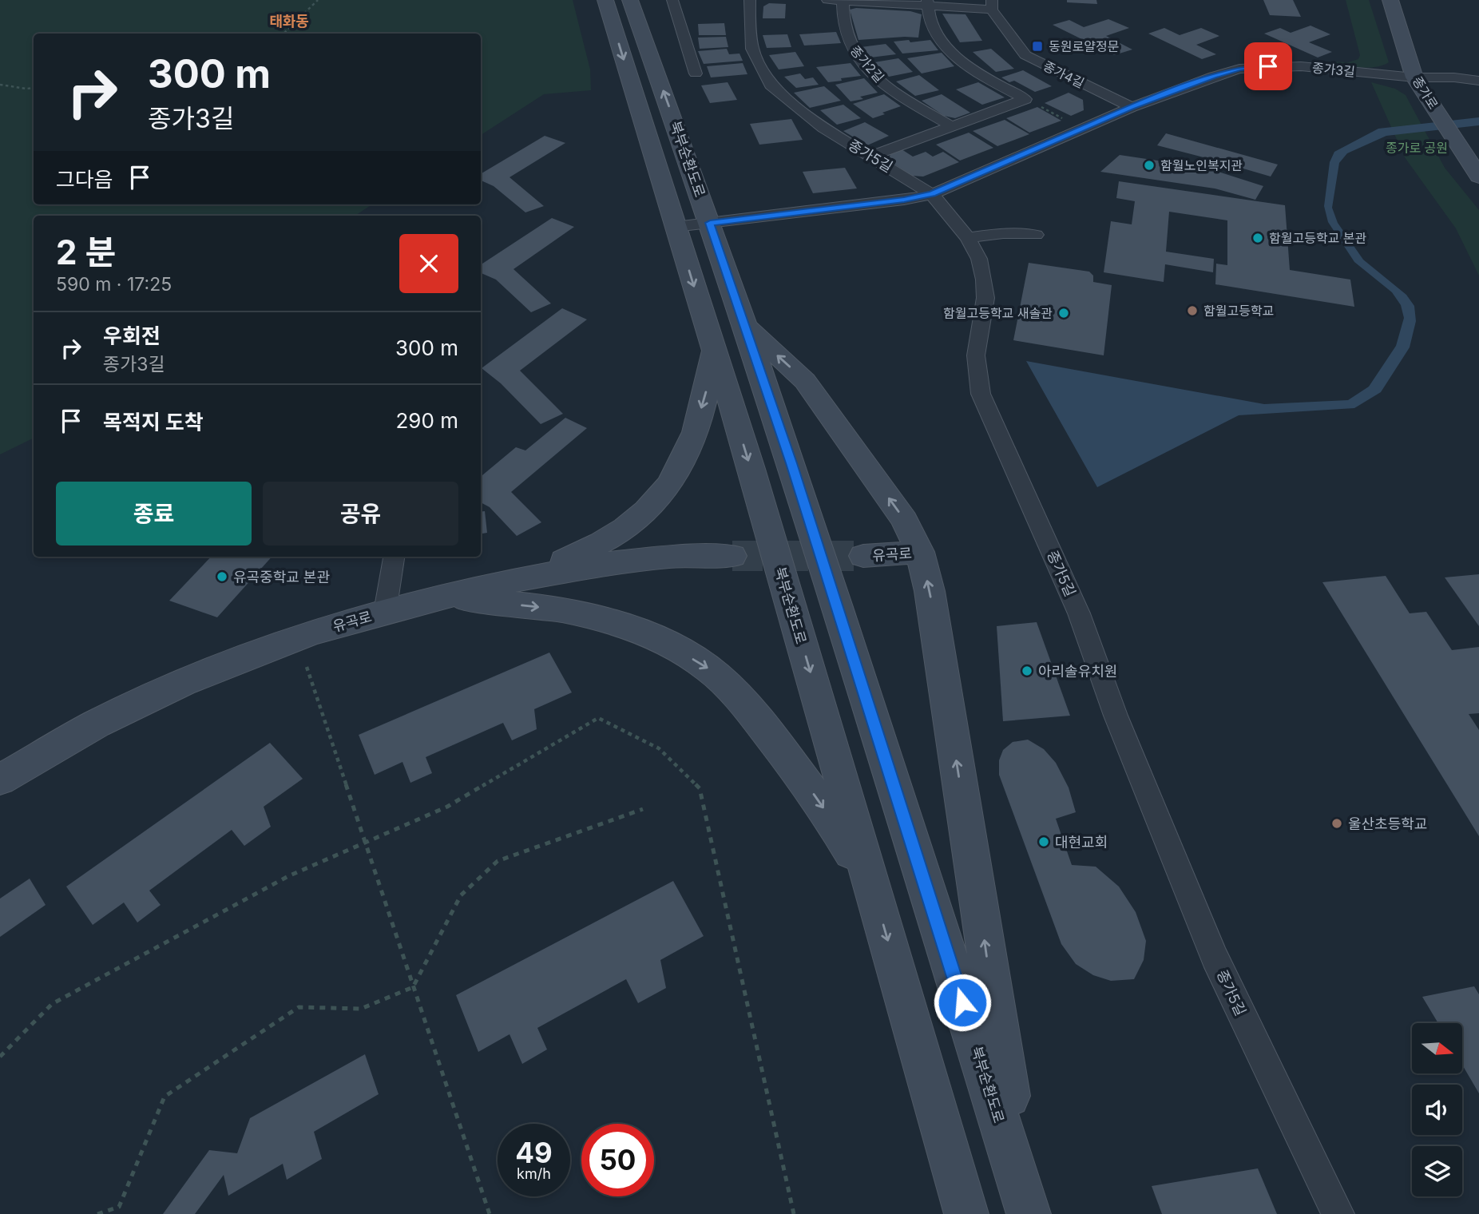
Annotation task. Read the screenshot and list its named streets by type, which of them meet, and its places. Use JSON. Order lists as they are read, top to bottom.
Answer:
{
  "streets": {
    "main road": ["종가로", "북부순환도로", "유곡로"],
    "street": [
      "종가2길",
      "종가3길",
      "종가4길",
      "종가5길"
    ]
  },
  "crossings": [
    ["종가3길", "종가4길"],
    ["종가3길", "종가로"],
    ["종가3길", "종가5길"],
    ["종가3길", "북부순환도로"]
  ],
  "districts": ["태화동"],
  "parks": ["종가로 공원"],
  "places": {
    "transit": ["동원로얄정문"],
    "other": [
      "함월노인복지관",
      "함월고등학교 본관",
      "함월고등학교",
      "함월고등학교 새솔관",
      "유곡중학교 본관",
      "아리솔유치원",
      "울산초등학교",
      "대현교회"
    ]
  },
  "north": "right",
  "page": {
    "turn": ["300 m", "종가3길"],
    "then": "그다음",
    "heading": ["2 분", "590 m · 17:25"],
    "list": [
      {
        "name": "우회전",
        "note": "종가3길",
        "value": "300 m"
      },
      {
        "name": "목적지 도착",
        "value": "290 m"
      }
    ],
    "buttons": ["종료", "공유"],
    "speed": "49 km/h",
    "limit": "50"
  }
}
